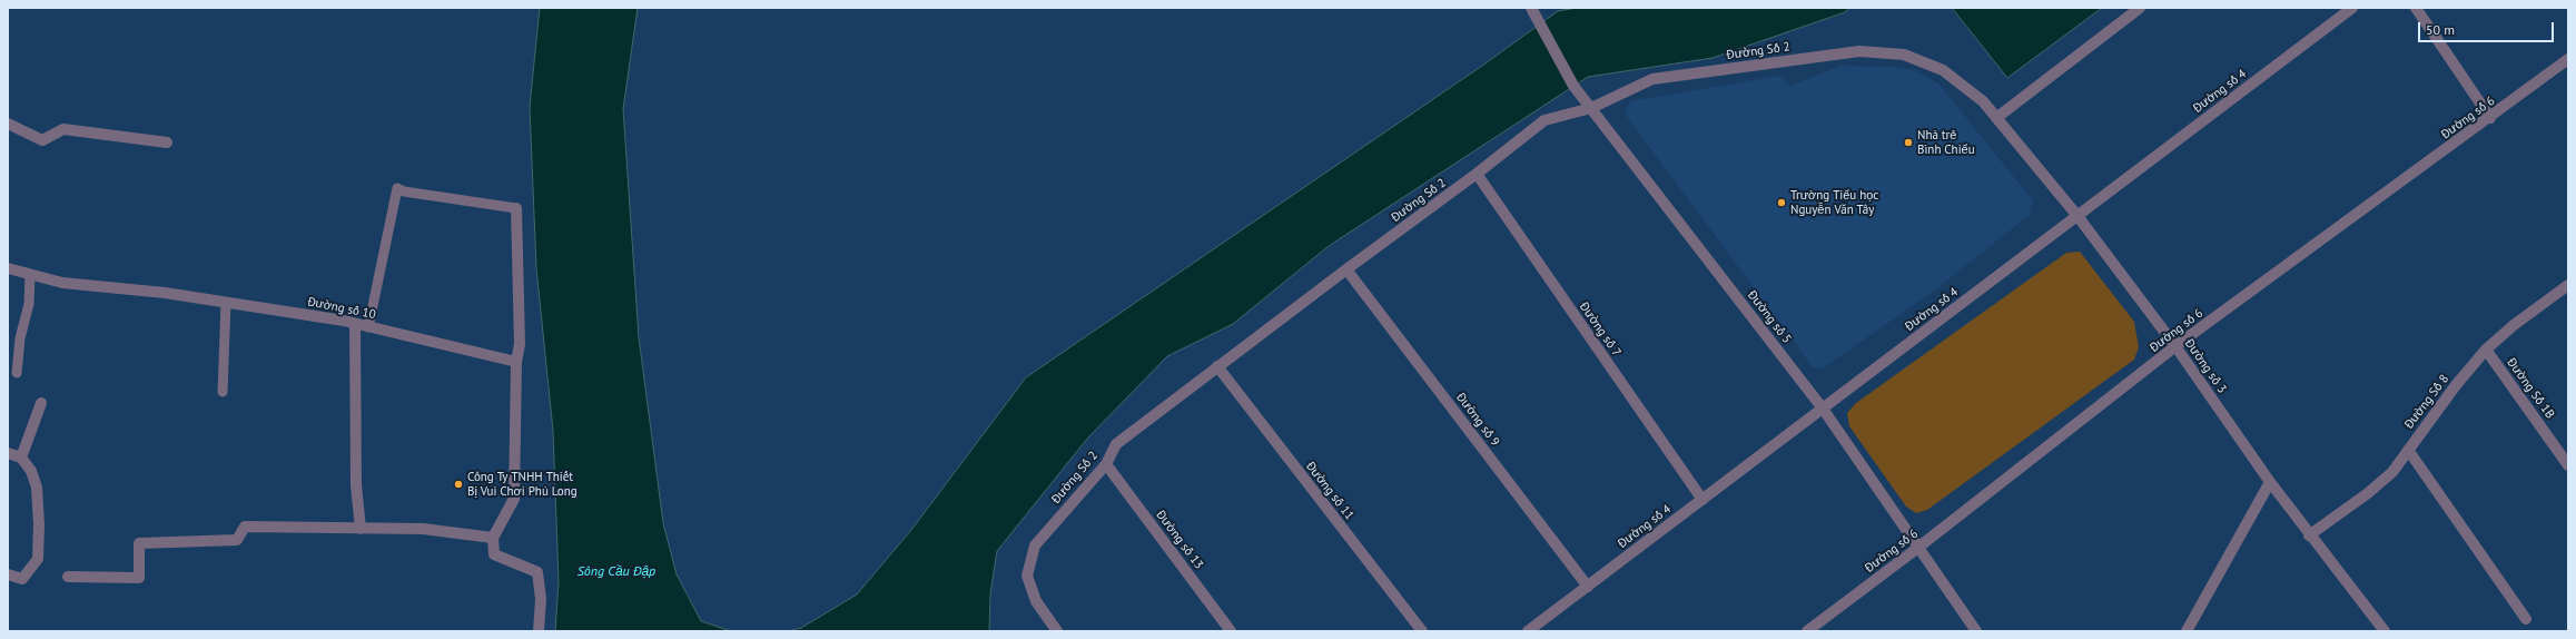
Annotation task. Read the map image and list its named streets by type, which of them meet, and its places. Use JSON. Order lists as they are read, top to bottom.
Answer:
{
  "streets": {
    "street": [
      "Đường Số 2",
      "Đường số 4",
      "Đường số 6",
      "Đường số 10",
      "Đường số 5",
      "Đường số 7",
      "Đường số 3",
      "Đường Số 1B",
      "Đường Số 8",
      "Đường số 9",
      "Đường số 11",
      "Đường số 13"
    ]
  },
  "crossings": [
    ["Đường Số 2", "Đường số 5"],
    ["Đường Số 2", "Đường số 7"],
    ["Đường Số 2", "Đường số 3"],
    ["Đường Số 2", "Đường số 9"],
    ["Đường Số 2", "Đường số 11"],
    ["Đường Số 2", "Đường số 13"],
    ["Đường số 4", "Đường số 5"],
    ["Đường số 4", "Đường số 7"],
    ["Đường số 4", "Đường số 3"],
    ["Đường số 4", "Đường số 9"],
    ["Đường số 6", "Đường số 5"],
    ["Đường số 6", "Đường số 3"],
    ["Đường số 3", "Đường Số 8"],
    ["Đường Số 1B", "Đường Số 8"]
  ],
  "water": ["Sông Cầu Đập"],
  "places": ["Nhà trẻ Bình Chiểu", "Trường Tiểu học Nguyễn Văn Tây", "Công Ty TNHH Thiết Bị Vui Chơi Phú Long"],
  "scale_bar": "50 m"
}
